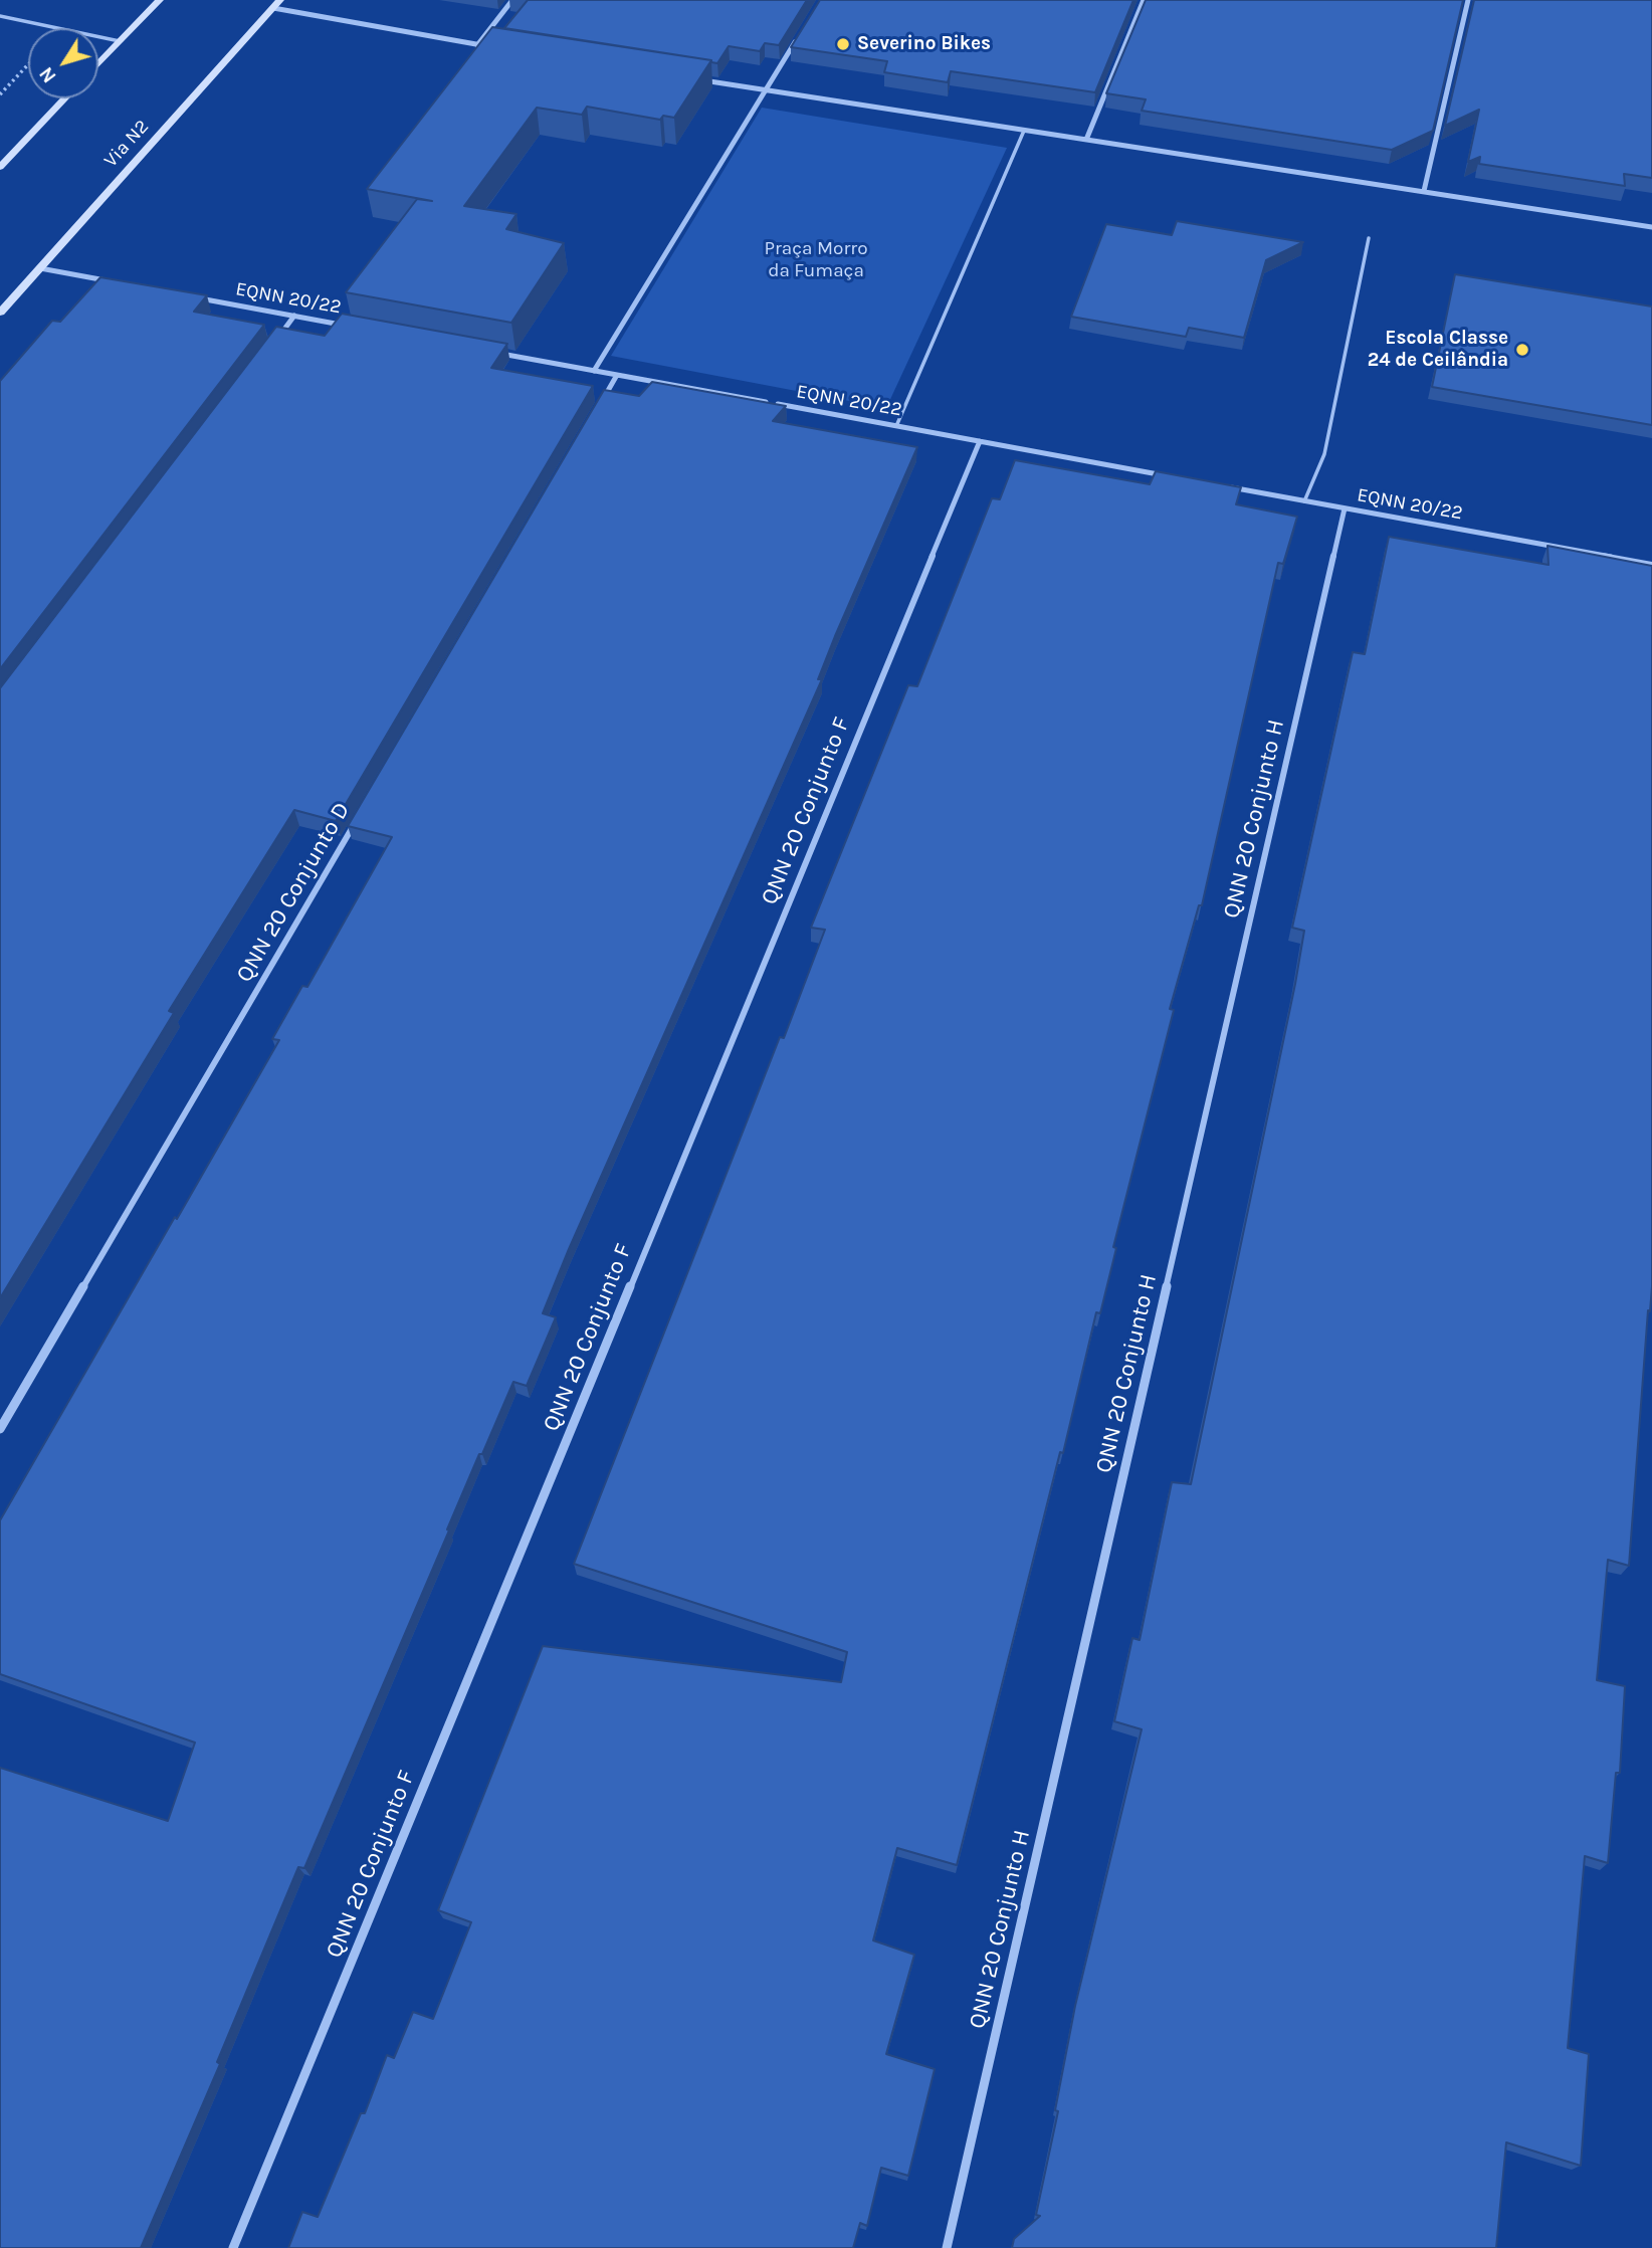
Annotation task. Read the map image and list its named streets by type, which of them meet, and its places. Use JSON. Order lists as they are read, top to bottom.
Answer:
{
  "streets": {
    "main road": ["Via N2"],
    "street": [
      "EQNN 20/22",
      "QNN 20 Conjunto F",
      "QNN 20 Conjunto H",
      "QNN 20 Conjunto D"
    ]
  },
  "crossings": [
    ["EQNN 20/22", "QNN 20 Conjunto F"],
    ["EQNN 20/22", "QNN 20 Conjunto H"]
  ],
  "parks": ["Praça Morro da Fumaça"],
  "places": ["Severino Bikes", "Escola Classe 24 de Ceilândia"],
  "north": "bottom left"
}
